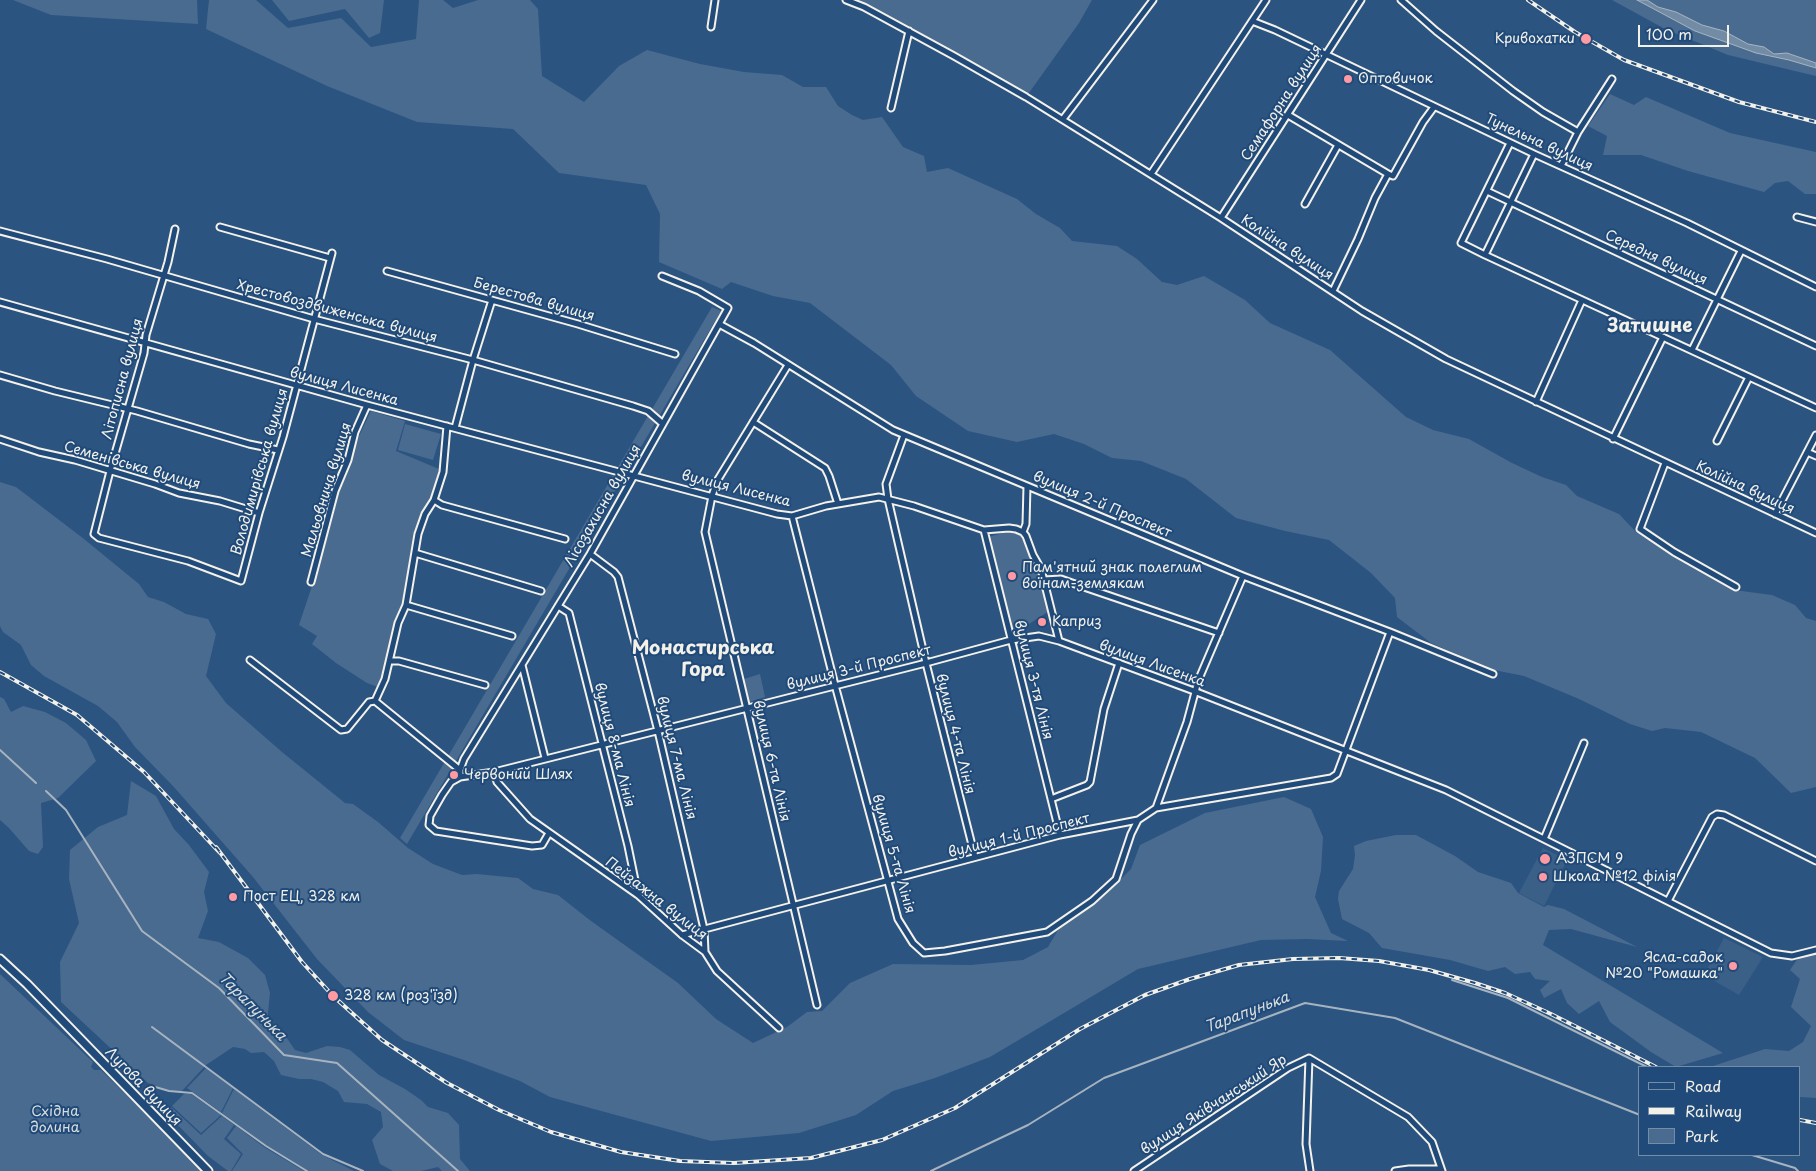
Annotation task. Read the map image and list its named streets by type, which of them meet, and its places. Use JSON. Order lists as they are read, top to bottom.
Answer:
{
  "streets": {
    "street": [
      "Семафорна вулиця",
      "Тунельна вулиця",
      "Колійна вулиця",
      "Середня вулиця",
      "Берестова вулиця",
      "Хрестовоздвиженська вулиця",
      "Літописна вулиця",
      "вулиця Лисенка",
      "Семенівська вулиця",
      "Володимирівська вулиця",
      "Мальовнича вулиця",
      "вулиця 2-й Проспект",
      "Лісозахисна вулиця",
      "вулиця 3-й Проспект",
      "вулиця 3-тя Лінія",
      "вулиця 4-та Лінія",
      "вулиця 8-ма Лінія",
      "вулиця 7-ма Лінія",
      "вулиця 6-та Лінія",
      "вулиця 1-й Проспект",
      "вулиця 5-та Лінія",
      "Пейзажна вулиця",
      "Лугова вулиця",
      "вулиця Яківчанський Яр"
    ]
  },
  "crossings": [
    ["Семафорна вулиця", "Тунельна вулиця"],
    ["Семафорна вулиця", "Колійна вулиця"],
    ["Хрестовоздвиженська вулиця", "Літописна вулиця"],
    ["Хрестовоздвиженська вулиця", "Володимирівська вулиця"],
    ["Хрестовоздвиженська вулиця", "Лісозахисна вулиця"],
    ["Літописна вулиця", "вулиця Лисенка"],
    ["Літописна вулиця", "Семенівська вулиця"],
    ["Літописна вулиця", "Володимирівська вулиця"],
    ["вулиця Лисенка", "Володимирівська вулиця"],
    ["вулиця Лисенка", "Мальовнича вулиця"],
    ["вулиця Лисенка", "Лісозахисна вулиця"],
    ["вулиця Лисенка", "вулиця 3-й Проспект"],
    ["вулиця Лисенка", "вулиця 3-тя Лінія"],
    ["вулиця Лисенка", "вулиця 4-та Лінія"],
    ["вулиця Лисенка", "вулиця 6-та Лінія"],
    ["вулиця Лисенка", "вулиця 1-й Проспект"],
    ["вулиця Лисенка", "вулиця 5-та Лінія"],
    ["Семенівська вулиця", "Володимирівська вулиця"],
    ["вулиця 2-й Проспект", "Лісозахисна вулиця"],
    ["вулиця 2-й Проспект", "вулиця 4-та Лінія"],
    ["вулиця 2-й Проспект", "вулиця 6-та Лінія"],
    ["Лісозахисна вулиця", "вулиця 3-й Проспект"],
    ["Лісозахисна вулиця", "вулиця 8-ма Лінія"],
    ["Лісозахисна вулиця", "вулиця 7-ма Лінія"],
    ["вулиця 3-й Проспект", "вулиця 3-тя Лінія"],
    ["вулиця 3-й Проспект", "вулиця 4-та Лінія"],
    ["вулиця 3-й Проспект", "вулиця 8-ма Лінія"],
    ["вулиця 3-й Проспект", "вулиця 7-ма Лінія"],
    ["вулиця 3-й Проспект", "вулиця 6-та Лінія"],
    ["вулиця 3-й Проспект", "вулиця 5-та Лінія"],
    ["вулиця 3-й Проспект", "Пейзажна вулиця"],
    ["вулиця 3-тя Лінія", "вулиця 1-й Проспект"],
    ["вулиця 4-та Лінія", "вулиця 1-й Проспект"],
    ["вулиця 8-ма Лінія", "Пейзажна вулиця"],
    ["вулиця 7-ма Лінія", "вулиця 1-й Проспект"],
    ["вулиця 7-ма Лінія", "Пейзажна вулиця"],
    ["вулиця 6-та Лінія", "вулиця 1-й Проспект"],
    ["вулиця 1-й Проспект", "вулиця 5-та Лінія"],
    ["вулиця 1-й Проспект", "Пейзажна вулиця"]
  ],
  "districts": ["Затишне", "Монастирська Гора"],
  "water": ["Тарапунька"],
  "parks": ["Східна долина"],
  "places": [
    "Кривохатки",
    "Оптовичок",
    "Пам'ятний знак полеглим воїнам-землякам",
    "Каприз",
    "Червоний Шлях",
    "АЗПСМ 9",
    "Школа №12 філія",
    "Пост ЕЦ, 328 км",
    "Ясла-садок №20 \"Ромашка\"",
    "328 км (роз'їзд)"
  ],
  "legend": ["Road", "Railway", "Park"],
  "scale_bar": "100 m"
}
